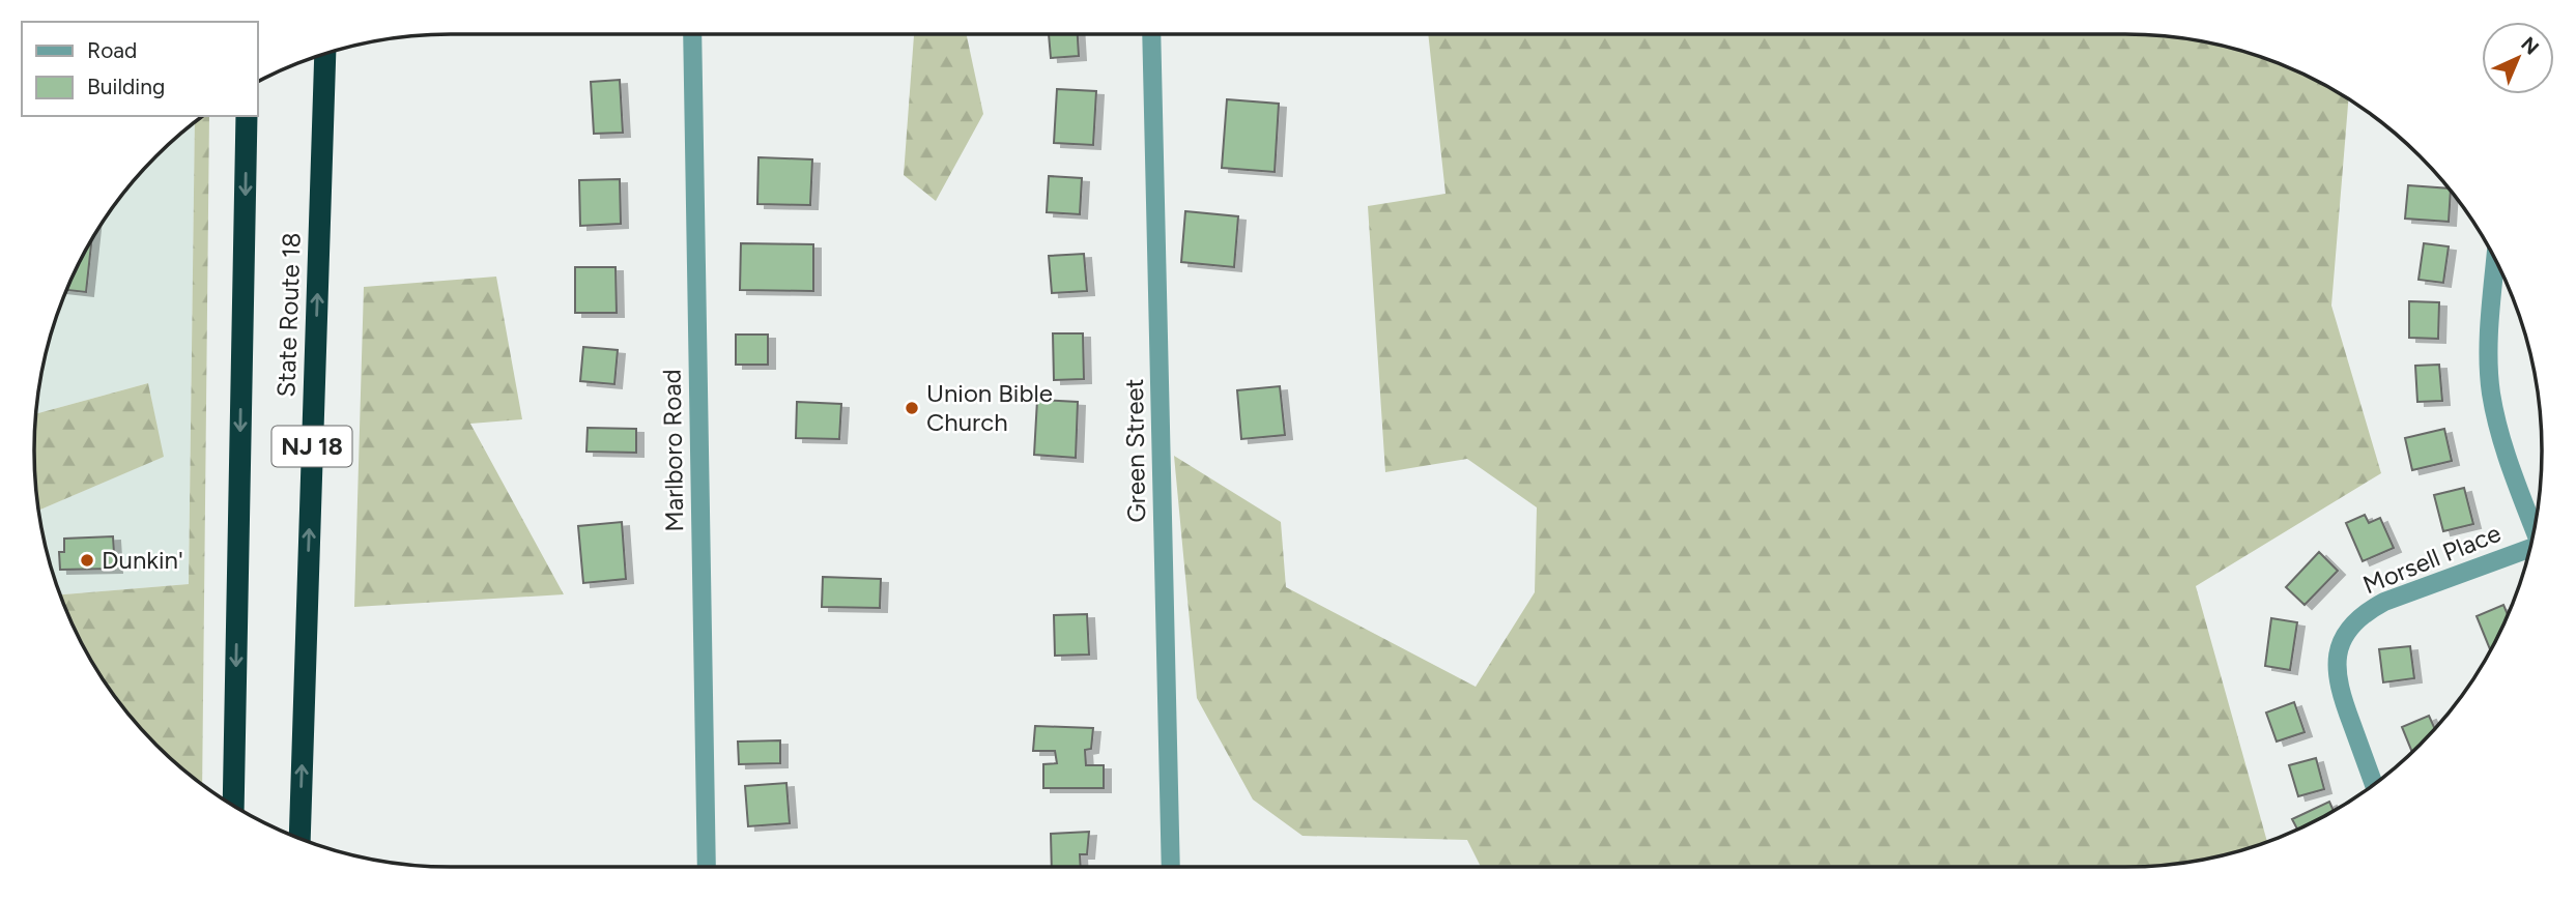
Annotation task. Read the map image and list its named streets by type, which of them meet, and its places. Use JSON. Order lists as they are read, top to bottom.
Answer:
{
  "streets": {
    "highway": ["State Route 18", "NJ 18"],
    "street": ["Marlboro Road", "Green Street", "Morsell Place"]
  },
  "places": ["Union Bible Church", "Dunkin'"],
  "legend": ["Road", "Building"],
  "north": "top right"
}
